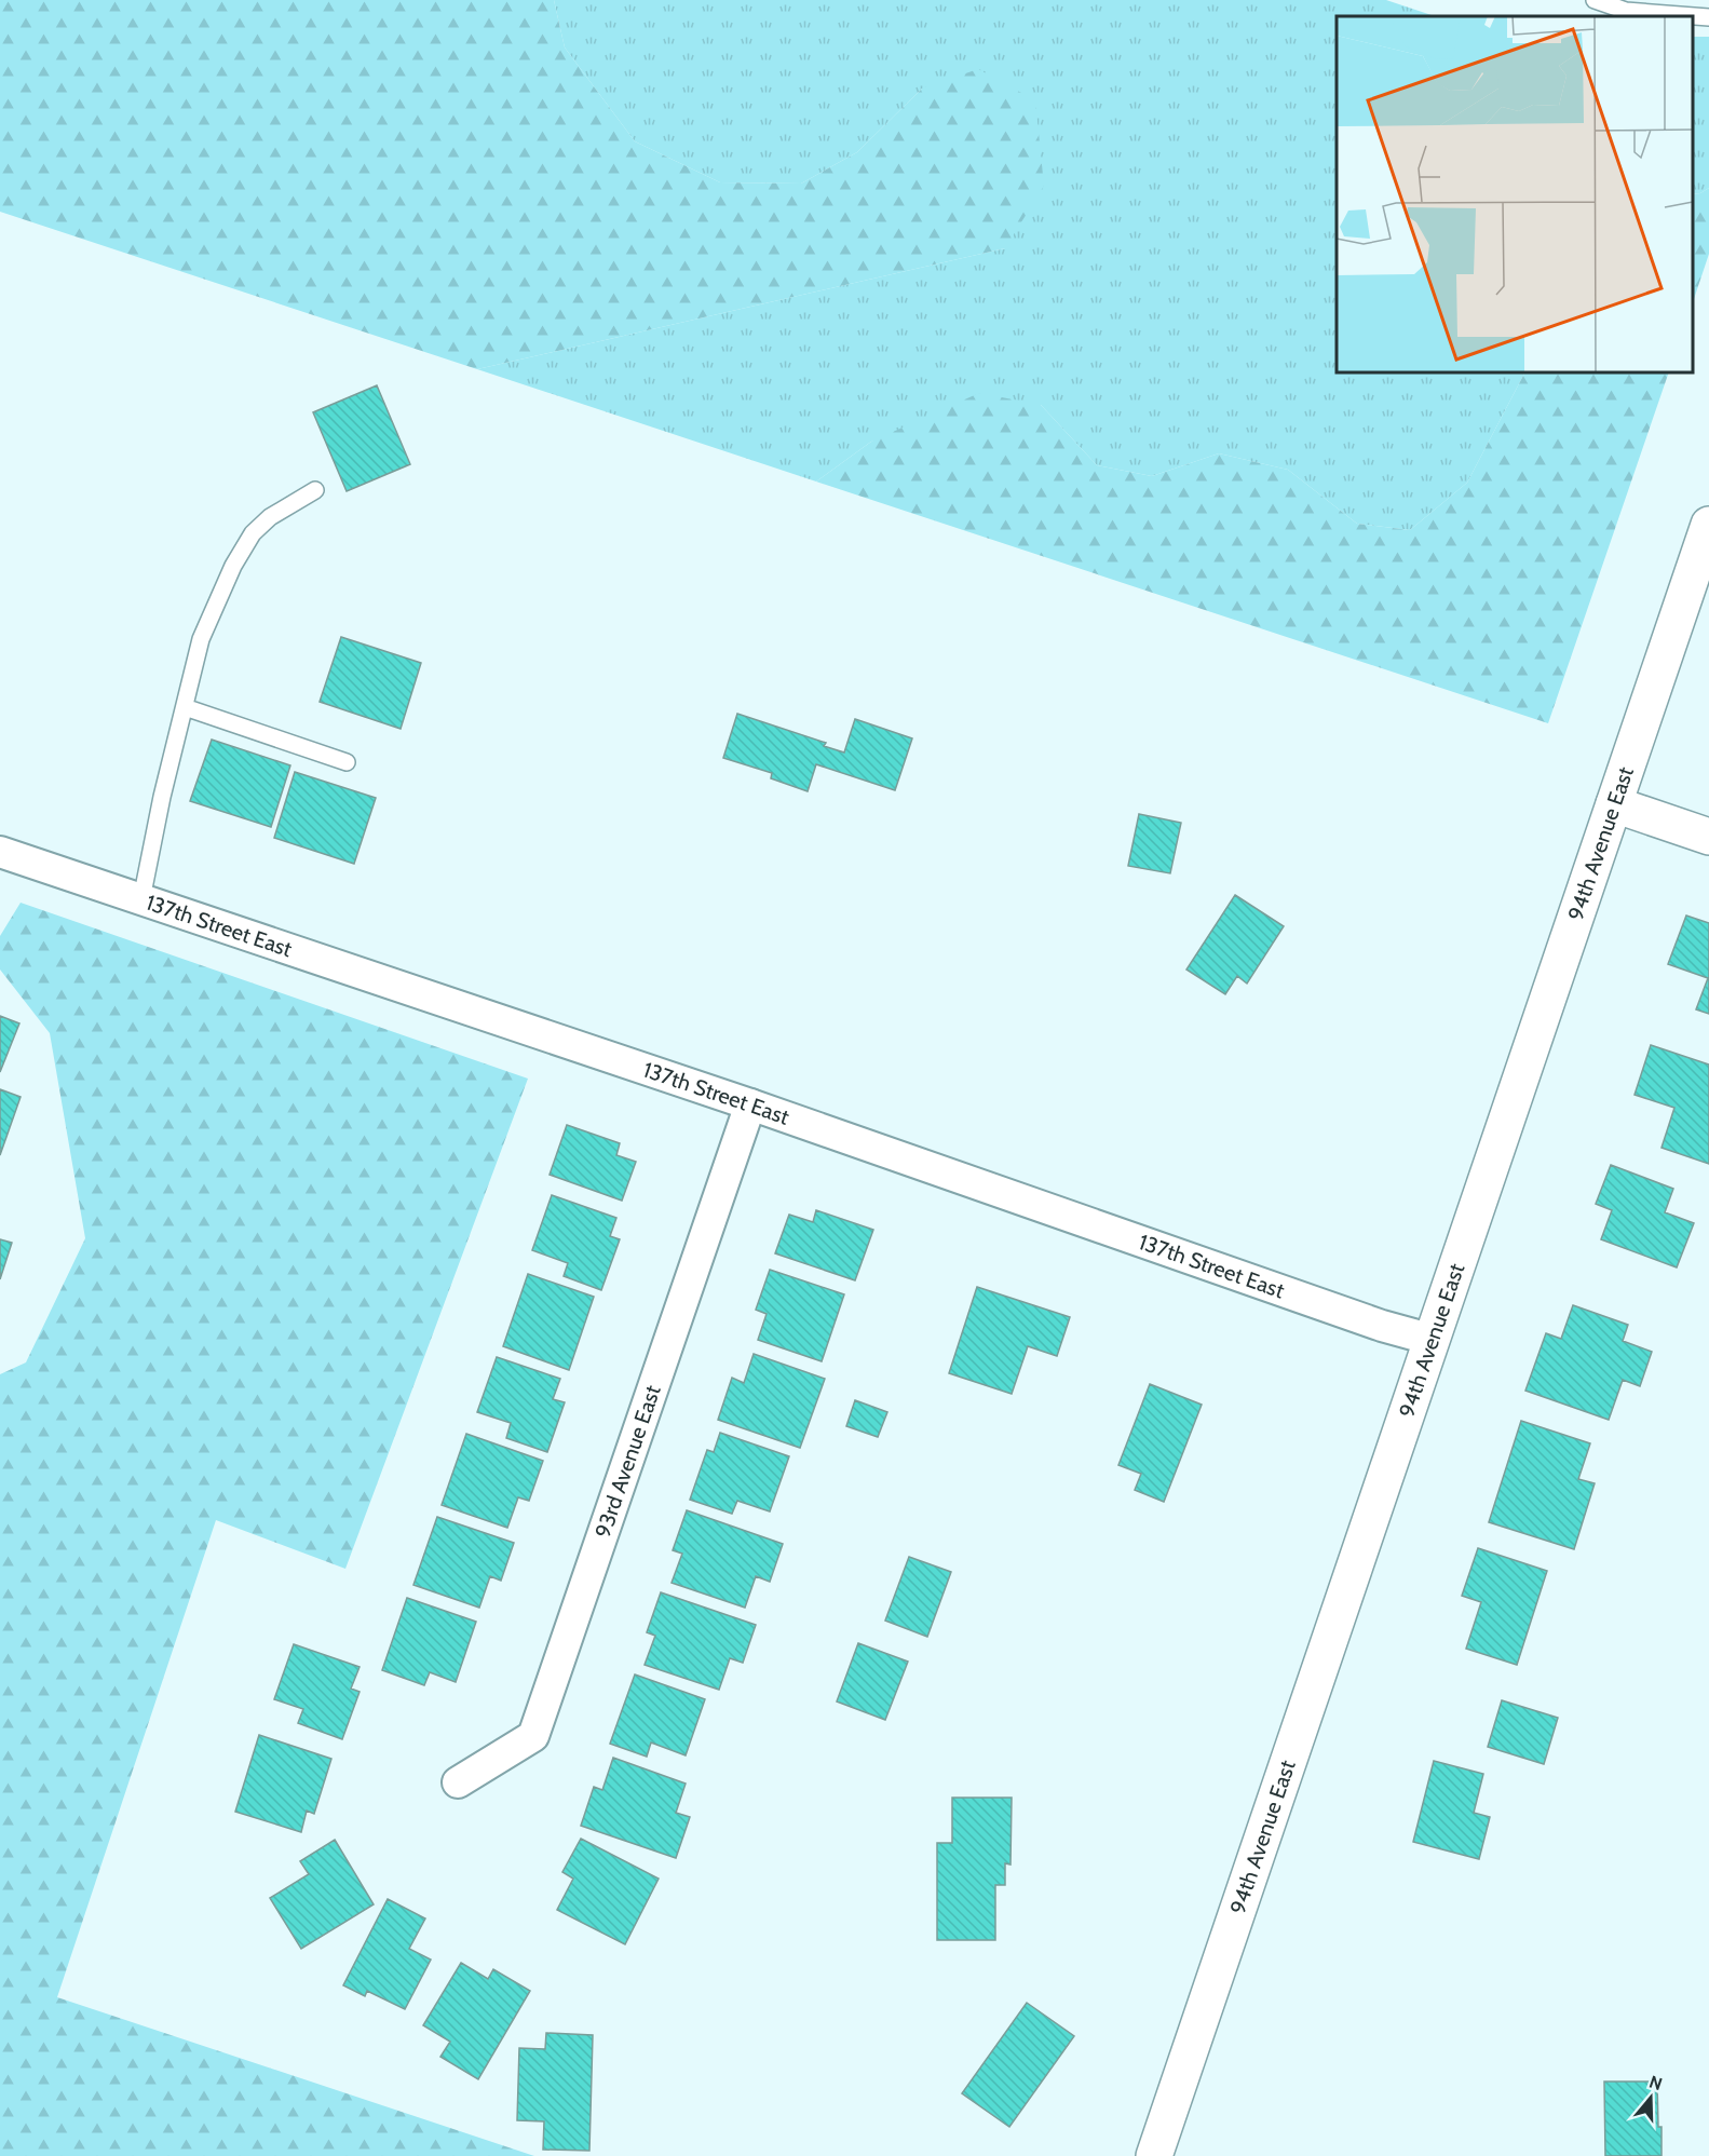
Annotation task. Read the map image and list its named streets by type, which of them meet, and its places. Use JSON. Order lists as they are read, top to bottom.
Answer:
{
  "streets": {
    "main road": ["94th Avenue East"],
    "street": ["137th Street East", "93rd Avenue East"]
  },
  "crossings": [
    ["94th Avenue East", "137th Street East"],
    ["137th Street East", "93rd Avenue East"]
  ],
  "north": "top"
}
